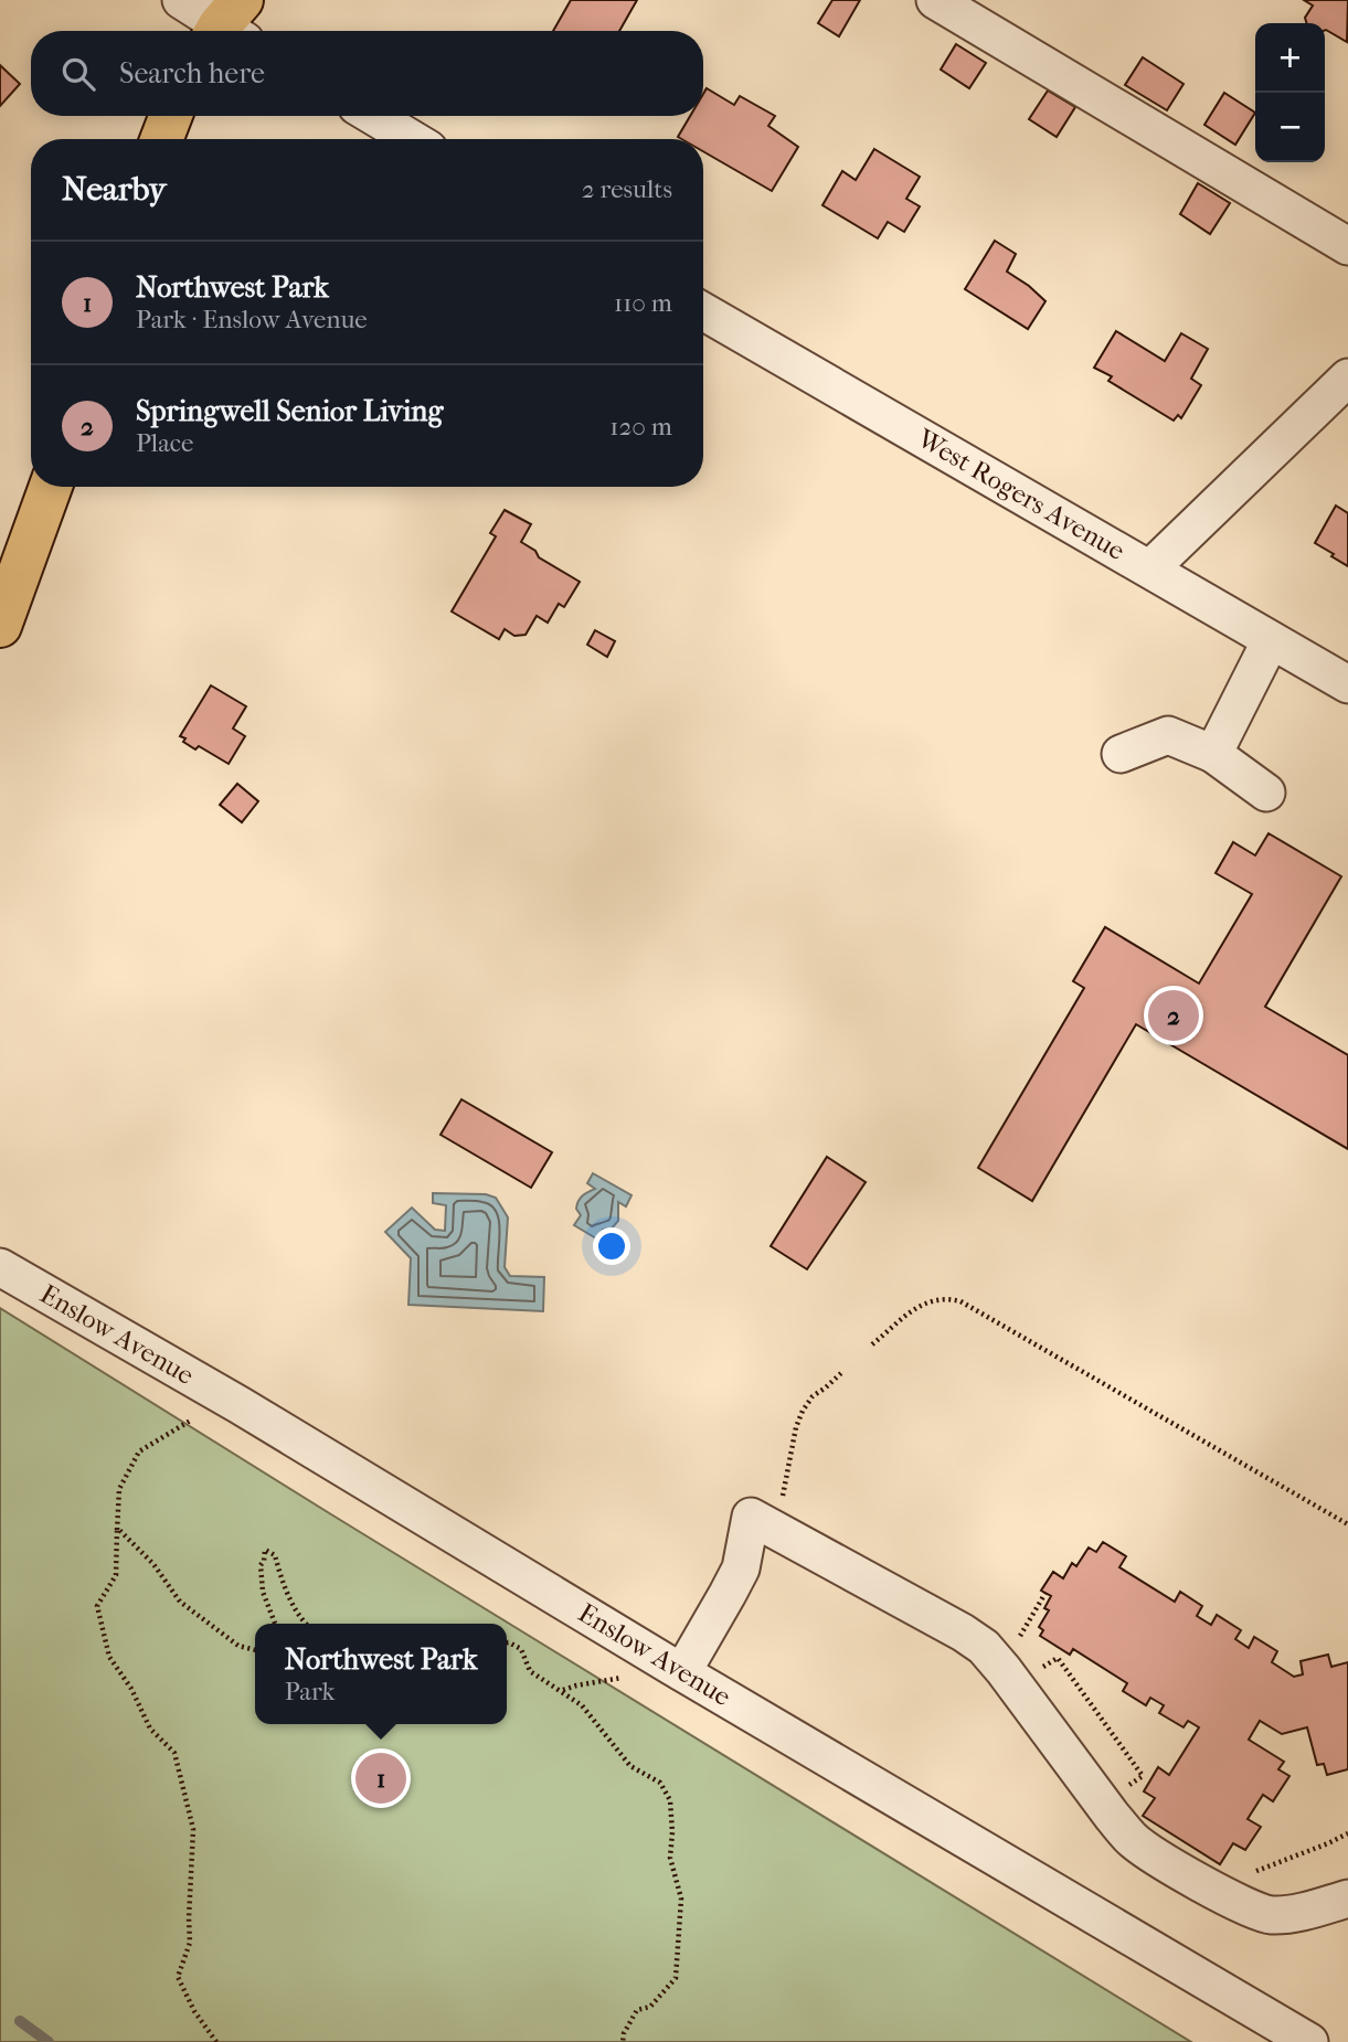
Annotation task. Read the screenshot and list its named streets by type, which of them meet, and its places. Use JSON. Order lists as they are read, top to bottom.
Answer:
{
  "streets": {
    "street": ["West Rogers Avenue", "Enslow Avenue"]
  },
  "page": {
    "map_buttons": ["+", "−"],
    "search": "Search here",
    "heading": ["Nearby", "2 results"],
    "list": [
      {
        "mark": "1",
        "name": "Northwest Park",
        "note": "Park · Enslow Avenue",
        "value": "110 m"
      },
      {
        "mark": "2",
        "name": "Springwell Senior Living",
        "note": "Place",
        "value": "120 m"
      }
    ],
    "pins": ["2", "1"],
    "popup": ["Northwest Park", "Park"]
  }
}
